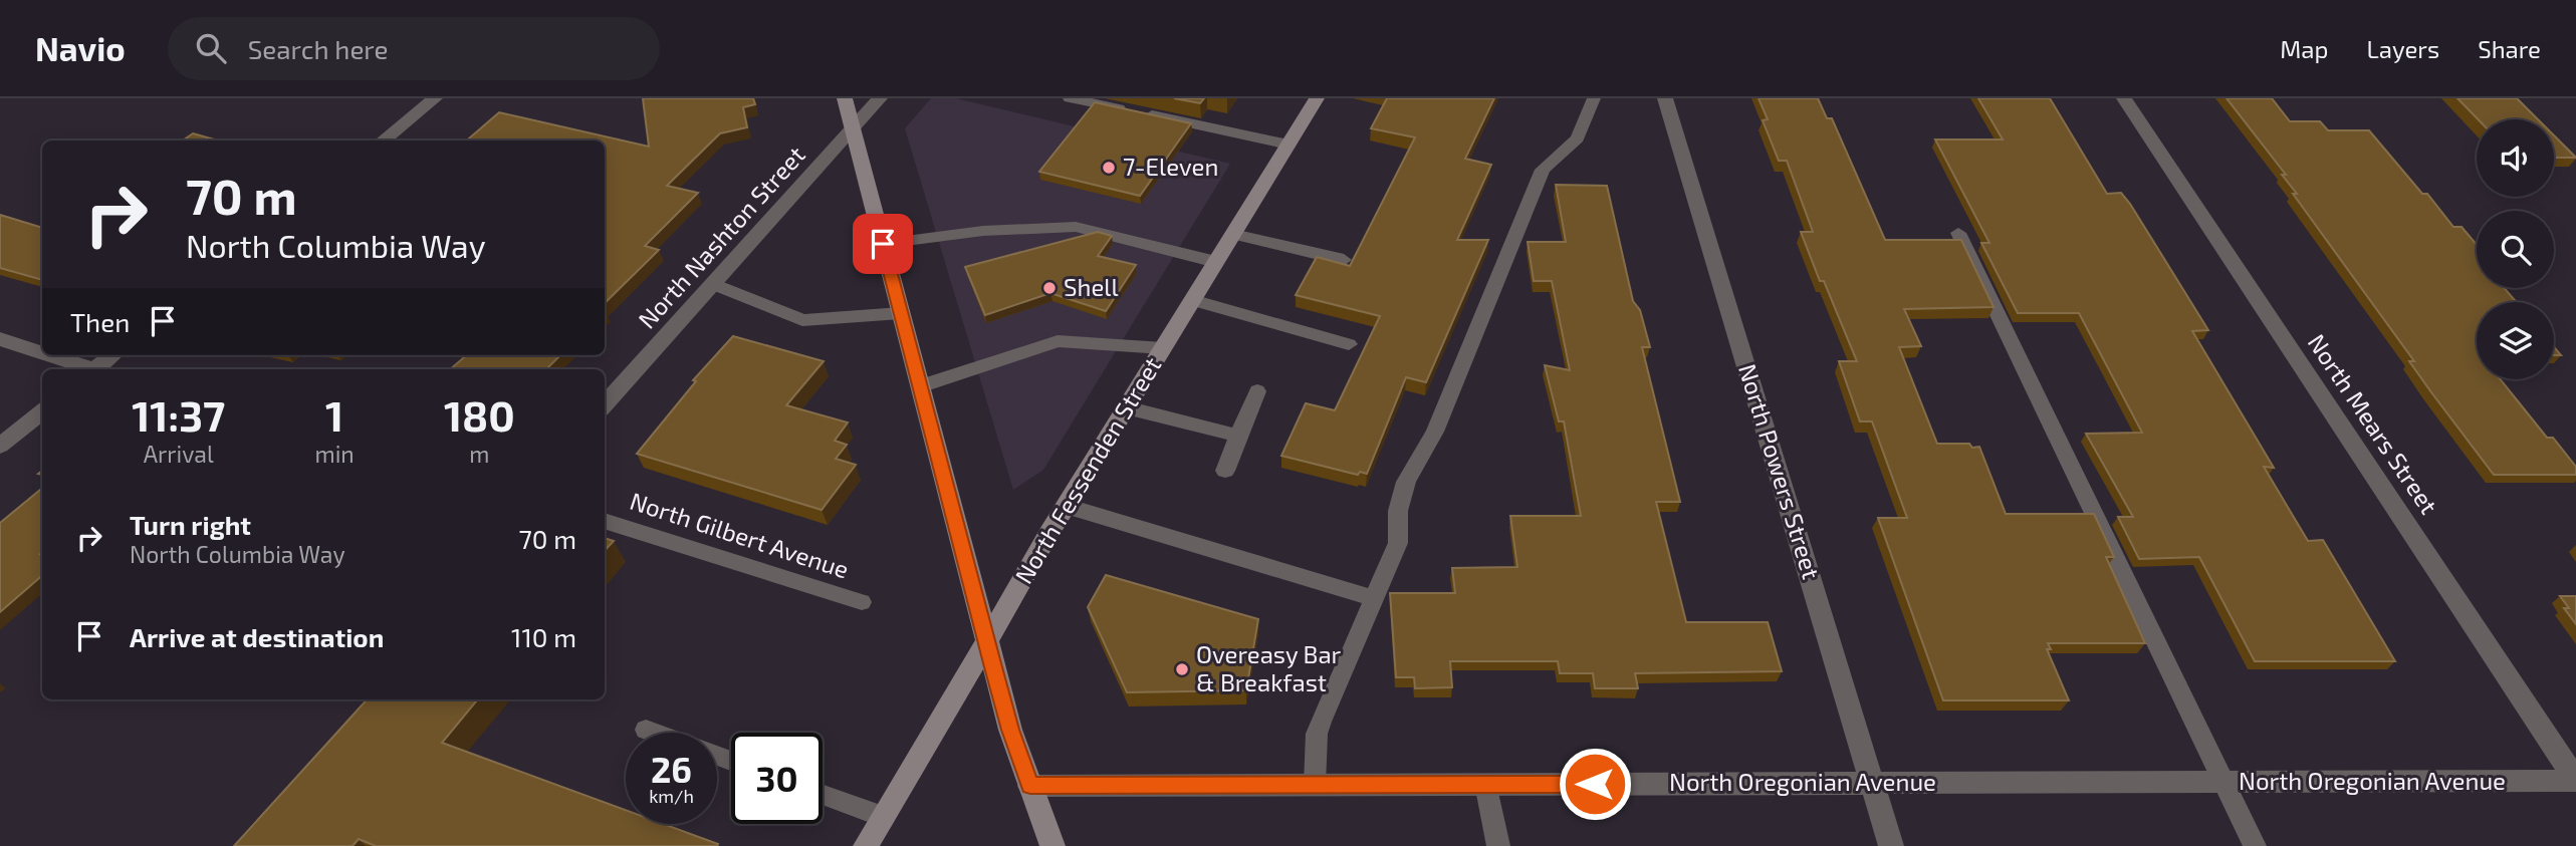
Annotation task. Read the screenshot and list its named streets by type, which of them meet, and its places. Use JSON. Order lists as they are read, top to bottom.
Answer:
{
  "streets": {
    "main road": ["North Fessenden Street"],
    "street": [
      "North Nashton Street",
      "North Mears Street",
      "North Powers Street",
      "North Oregonian Avenue"
    ],
    "lane": ["North Gilbert Avenue"]
  },
  "crossings": [
    ["North Mears Street", "North Oregonian Avenue"],
    ["North Powers Street", "North Oregonian Avenue"]
  ],
  "places": ["7-Eleven", "Shell", "Overeasy Bar & Breakfast"],
  "page": {
    "header": "Navio",
    "search": "Search here",
    "nav": ["Map", "Layers", "Share"],
    "turn": ["70 m", "North Columbia Way"],
    "then": "Then",
    "eta": [
      "11:37",
      "Arrival",
      "1",
      "min",
      "180",
      "m"
    ],
    "list": [
      {
        "name": "Turn right",
        "note": "North Columbia Way",
        "value": "70 m"
      },
      {
        "name": "Arrive at destination",
        "value": "110 m"
      }
    ],
    "speed": "26 km/h",
    "limit": "30"
  }
}
